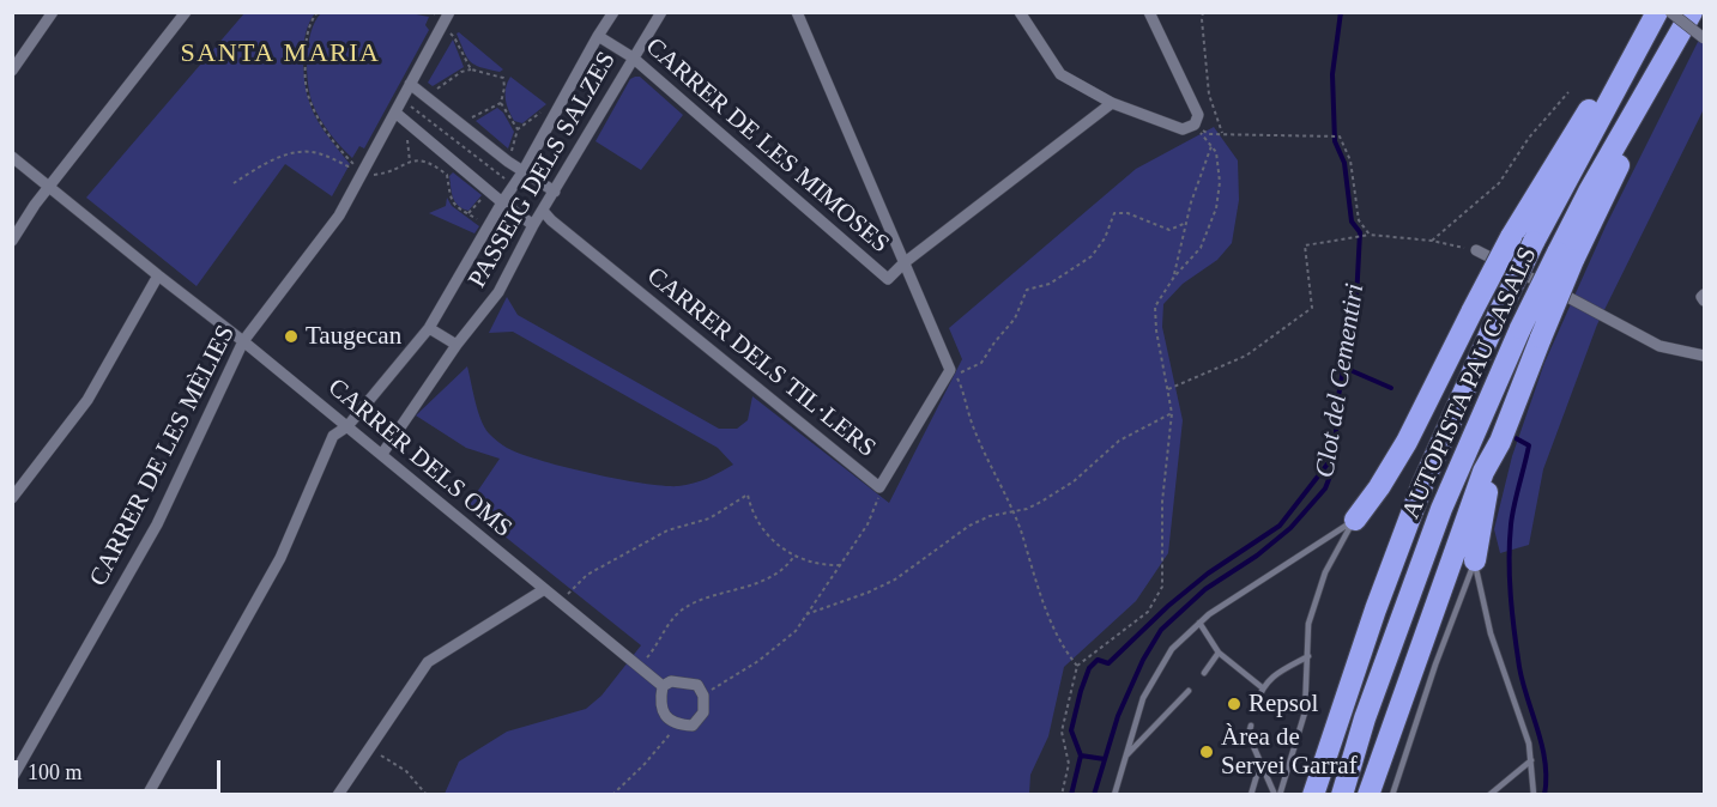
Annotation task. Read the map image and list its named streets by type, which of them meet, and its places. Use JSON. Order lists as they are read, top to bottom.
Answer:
{
  "streets": {
    "highway": ["AUTOPISTA PAU CASALS"],
    "street": [
      "CARRER DE LES MIMOSES",
      "PASSEIG DELS SALZES",
      "CARRER DELS TIL·LERS",
      "CARRER DE LES MÈLIES",
      "CARRER DELS OMS"
    ]
  },
  "crossings": [
    ["CARRER DE LES MIMOSES", "PASSEIG DELS SALZES"],
    ["PASSEIG DELS SALZES", "CARRER DELS TIL·LERS"],
    ["PASSEIG DELS SALZES", "CARRER DELS OMS"],
    ["CARRER DE LES MÈLIES", "CARRER DELS OMS"]
  ],
  "districts": ["SANTA MARIA"],
  "water": ["Clot del Cementiri"],
  "places": ["Taugecan", "Repsol", "Àrea de Servei Garraf"],
  "scale_bar": "100 m"
}
